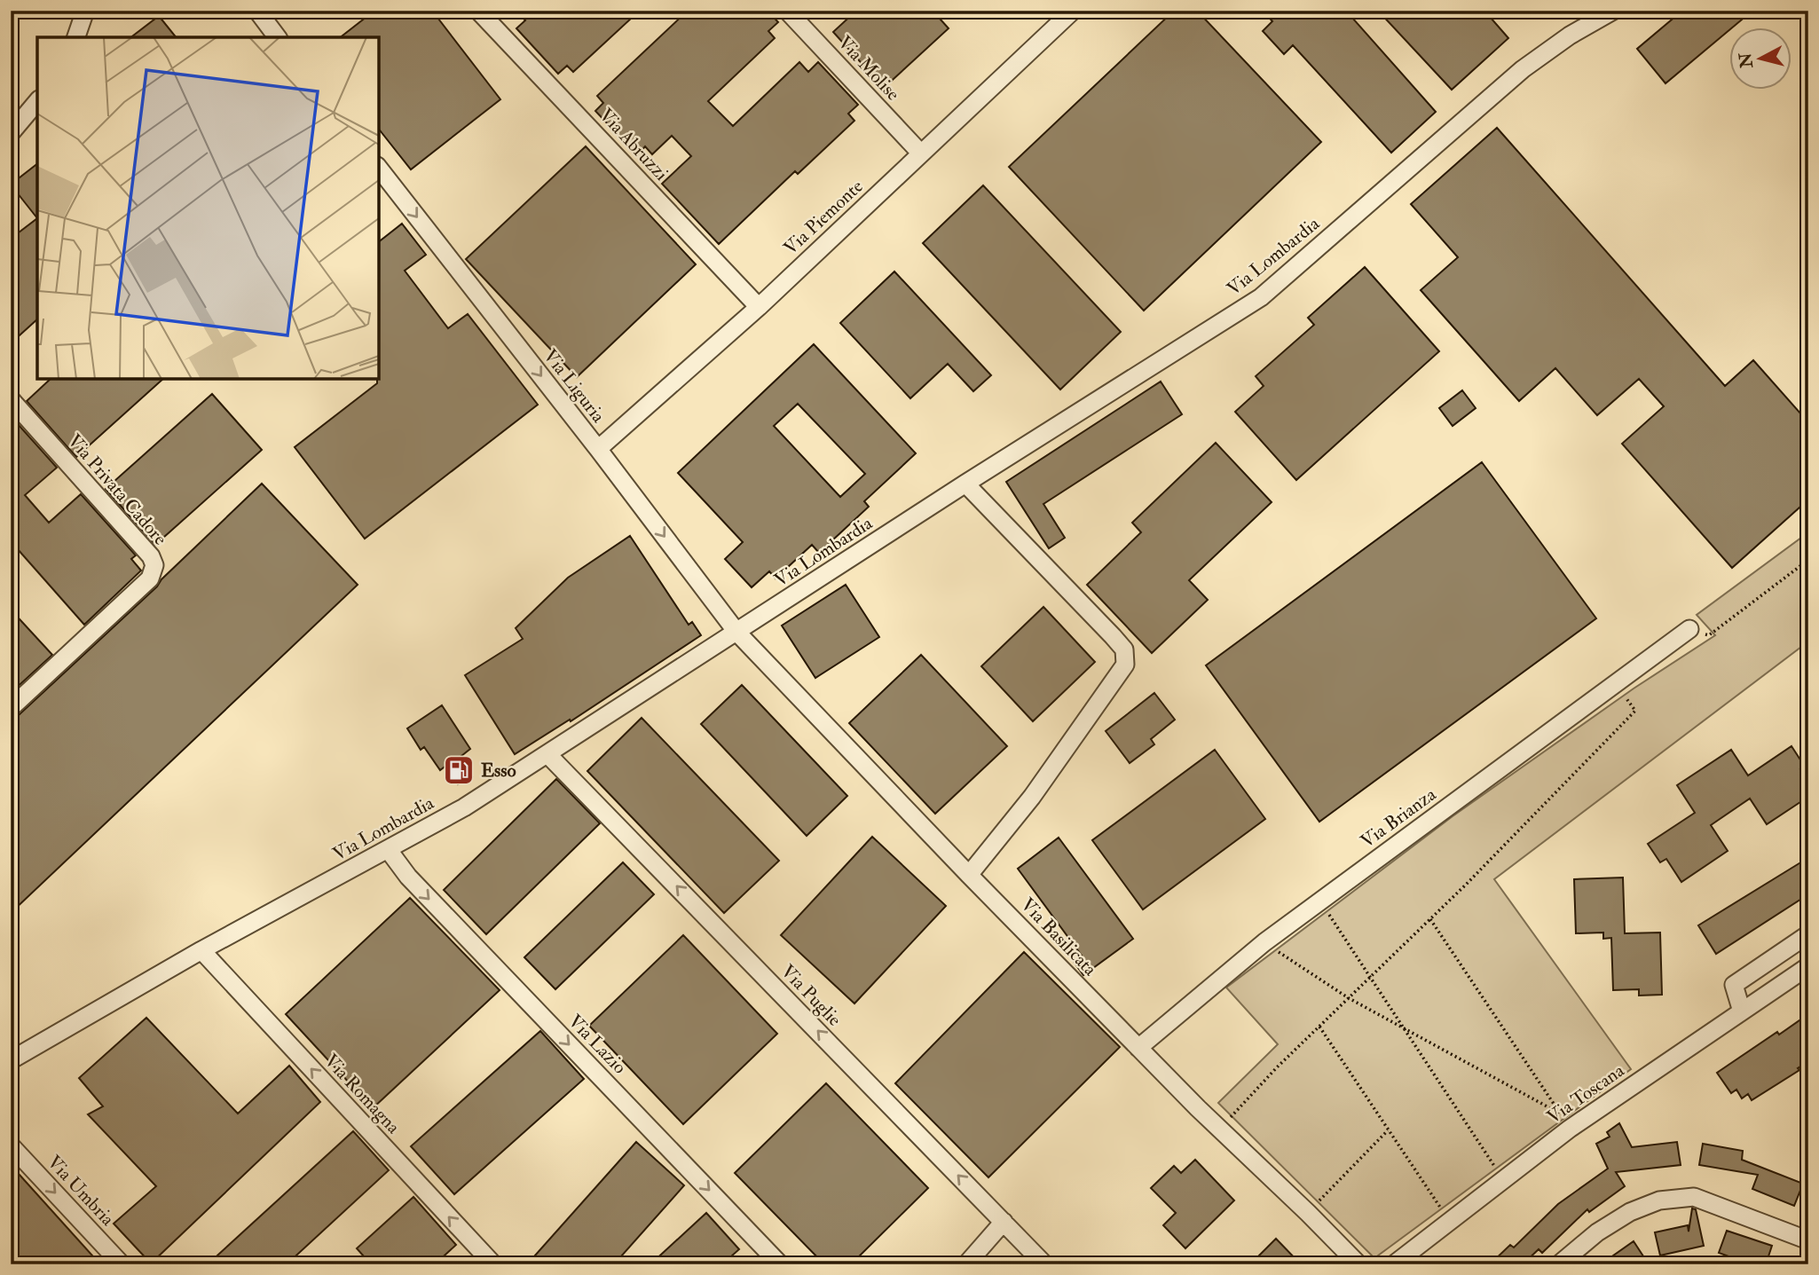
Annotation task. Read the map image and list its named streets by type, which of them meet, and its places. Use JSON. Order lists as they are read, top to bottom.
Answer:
{
  "streets": {
    "street": [
      "Via Molise",
      "Via Abruzzi",
      "Via Piemonte",
      "Via Lombardia",
      "Via Liguria",
      "Via Privata Cadore",
      "Via Brianza",
      "Via Basilicata",
      "Via Puglie",
      "Via Lazio",
      "Via Romagna",
      "Via Toscana",
      "Via Umbria"
    ]
  },
  "crossings": [
    ["Via Molise", "Via Piemonte"],
    ["Via Abruzzi", "Via Piemonte"],
    ["Via Piemonte", "Via Liguria"],
    ["Via Lombardia", "Via Liguria"],
    ["Via Lombardia", "Via Basilicata"],
    ["Via Lombardia", "Via Puglie"],
    ["Via Lombardia", "Via Lazio"],
    ["Via Lombardia", "Via Romagna"],
    ["Via Liguria", "Via Basilicata"],
    ["Via Brianza", "Via Basilicata"]
  ],
  "one_way": [
    "Via Liguria",
    "Via Puglie",
    "Via Lazio",
    "Via Romagna",
    "Via Umbria"
  ],
  "places": {
    "fuel station": ["Esso"]
  },
  "north": "left"
}
